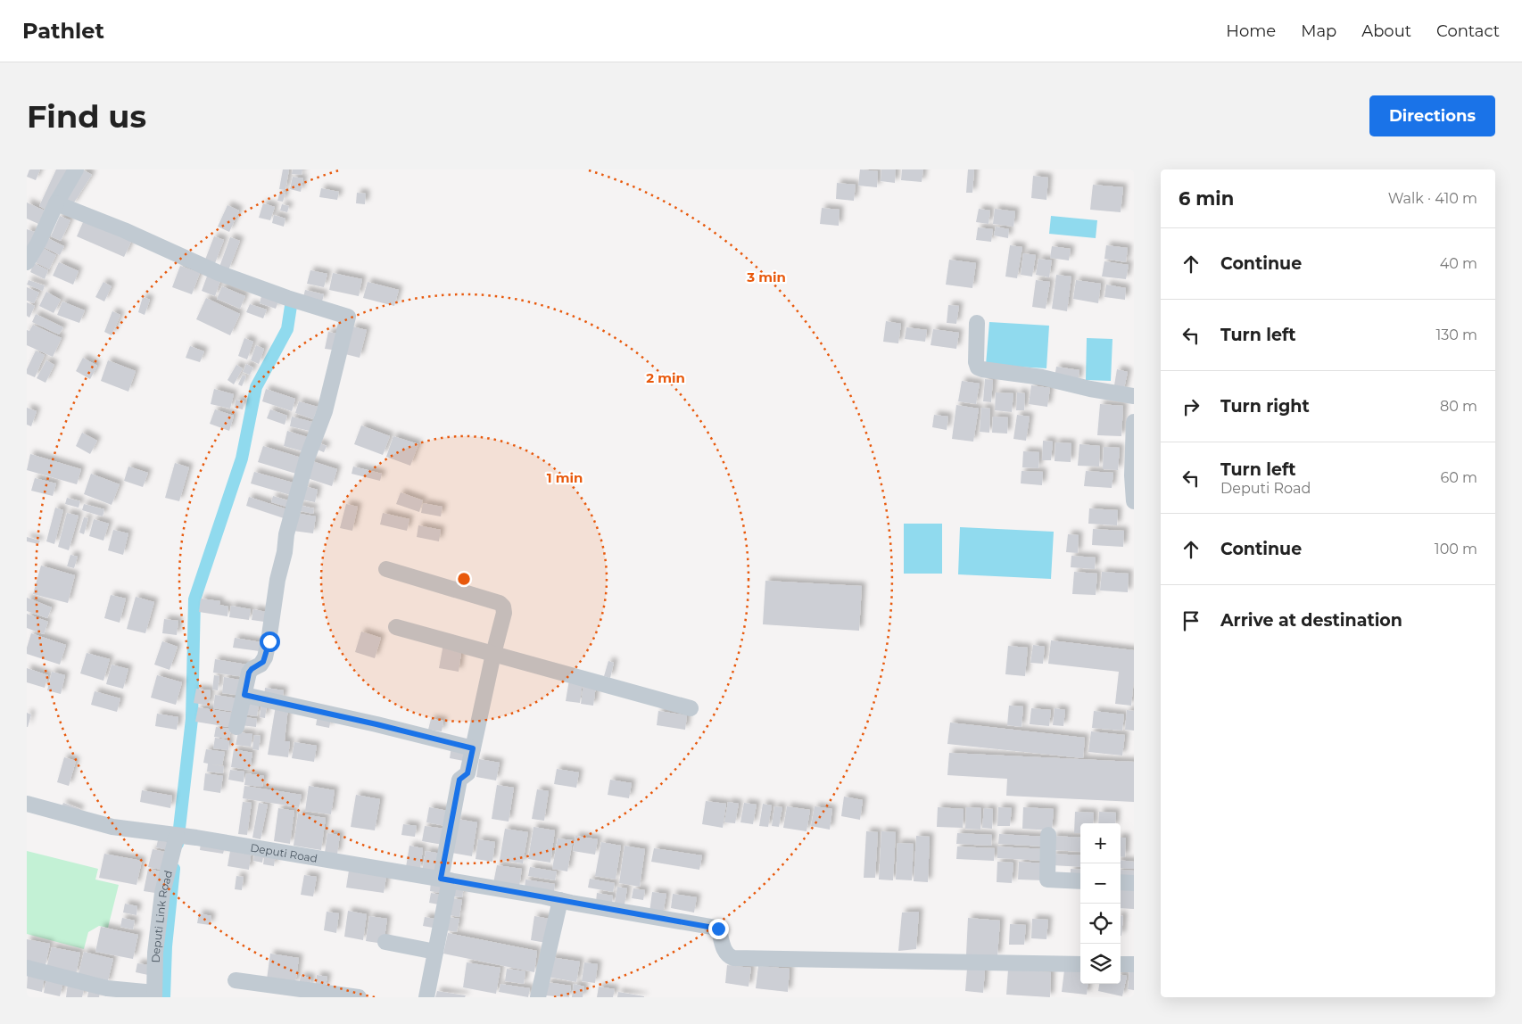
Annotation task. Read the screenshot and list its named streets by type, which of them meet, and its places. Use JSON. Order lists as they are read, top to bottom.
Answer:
{
  "streets": {
    "street": ["Deputi Road", "Deputi Link Road"]
  },
  "crossings": [
    ["Deputi Road", "Deputi Link Road"]
  ],
  "page": {
    "header": "Pathlet",
    "nav": [
      "Home",
      "Map",
      "About",
      "Contact"
    ],
    "buttons": "Directions",
    "title": "Find us",
    "heading": ["6 min", "Walk · 410 m"],
    "list": [
      ["Continue", "40 m"],
      ["Turn left", "130 m"],
      ["Turn right", "80 m"],
      ["Turn left", "Deputi Road", "60 m"],
      ["Continue", "100 m"],
      "Arrive at destination"
    ],
    "map_buttons": ["+", "−"]
  },
  "rings": ["3 min", "2 min", "1 min"]
}
